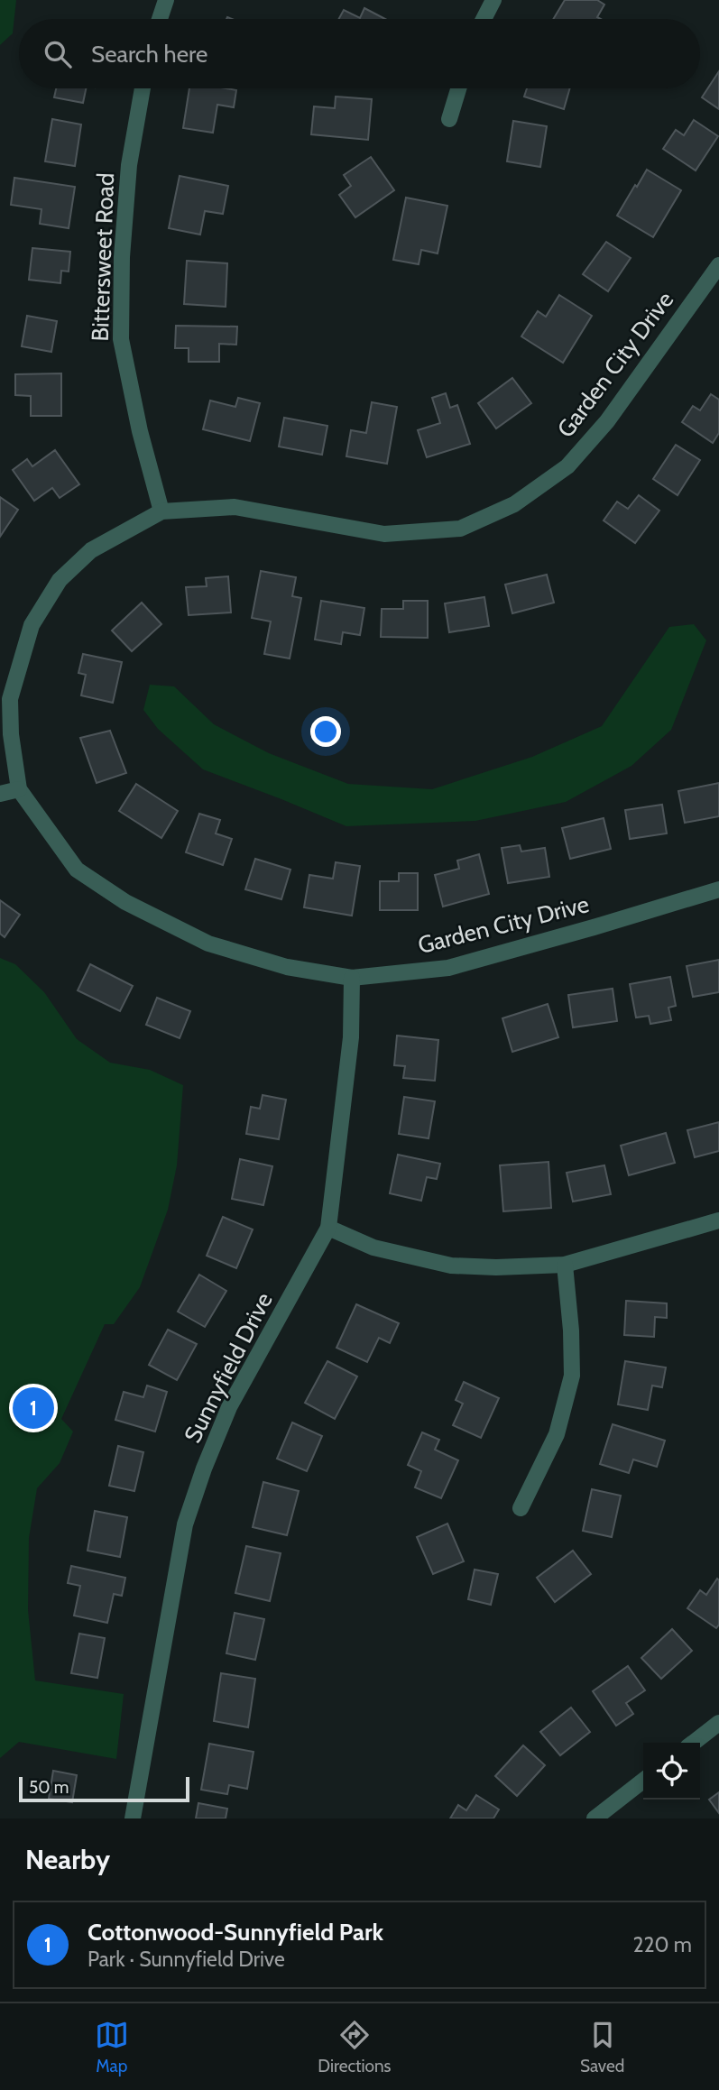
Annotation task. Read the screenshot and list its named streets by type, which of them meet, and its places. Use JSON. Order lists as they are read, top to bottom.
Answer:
{
  "streets": {
    "street": ["Bittersweet Road", "Garden City Drive", "Sunnyfield Drive"]
  },
  "crossings": [
    ["Bittersweet Road", "Garden City Drive"],
    ["Garden City Drive", "Sunnyfield Drive"]
  ],
  "scale_bar": "50 m",
  "page": {
    "search": "Search here",
    "pins": "1",
    "scale": "50 m",
    "heading": "Nearby",
    "list": [
      {
        "mark": "1",
        "name": "Cottonwood-Sunnyfield Park",
        "note": "Park · Sunnyfield Drive",
        "value": "220 m"
      }
    ],
    "nav": ["Map", "Directions", "Saved"]
  }
}
